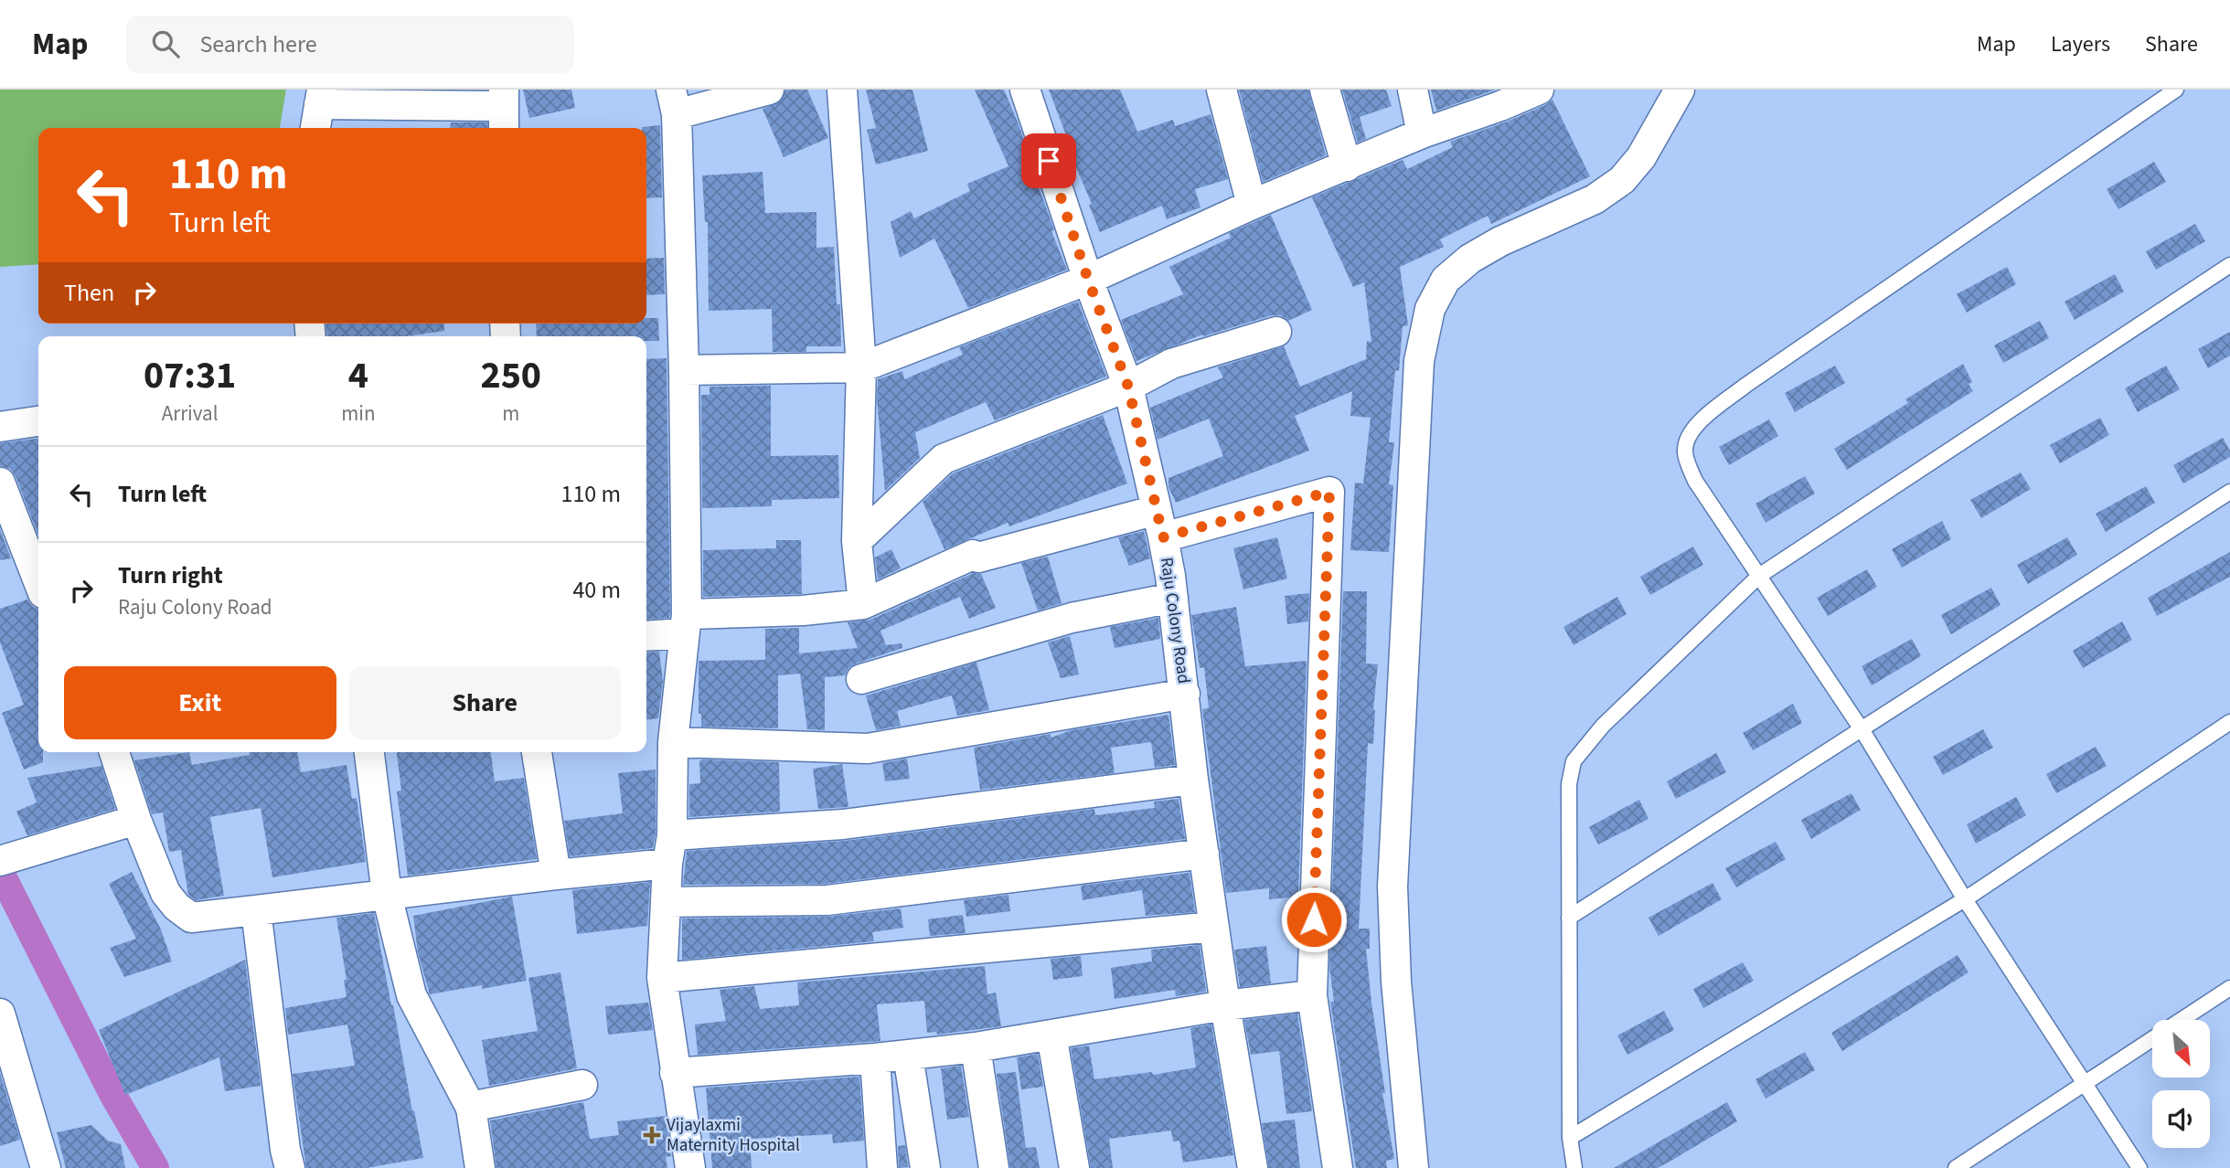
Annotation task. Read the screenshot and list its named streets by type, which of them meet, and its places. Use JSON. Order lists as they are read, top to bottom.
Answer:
{
  "streets": {
    "street": ["Raju Colony Road"]
  },
  "places": {
    "health": ["Vijaylaxmi Maternity Hospital"]
  },
  "north": "bottom right",
  "page": {
    "header": "Map",
    "search": "Search here",
    "nav": ["Map", "Layers", "Share"],
    "turn": ["110 m", "Turn left"],
    "then": "Then",
    "eta": [
      "07:31",
      "Arrival",
      "4",
      "min",
      "250",
      "m"
    ],
    "list": [
      {
        "name": "Turn left",
        "value": "110 m"
      },
      {
        "name": "Turn right",
        "note": "Raju Colony Road",
        "value": "40 m"
      }
    ],
    "buttons": ["Exit", "Share"]
  }
}
